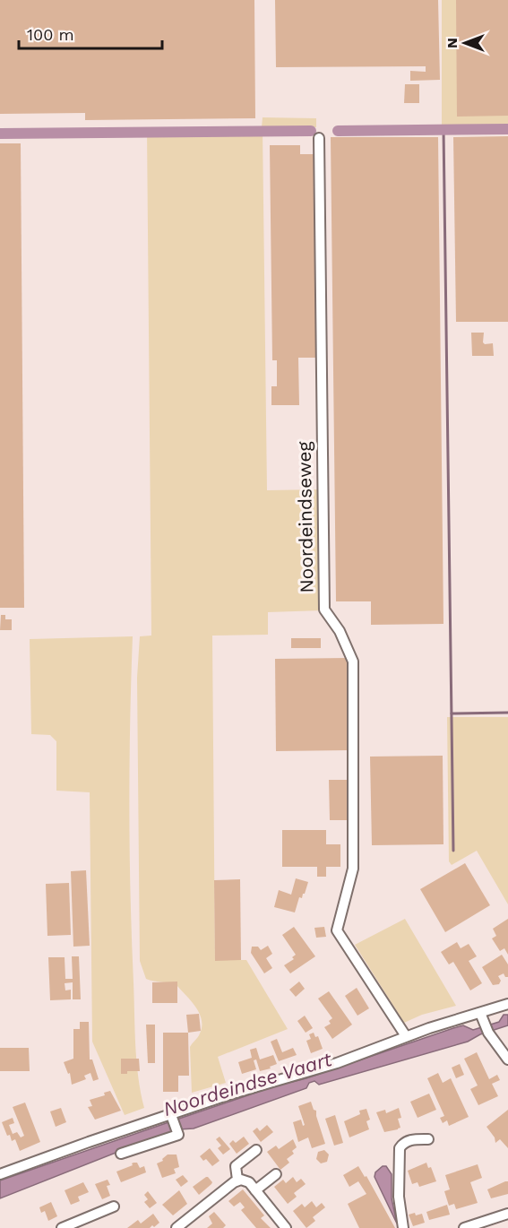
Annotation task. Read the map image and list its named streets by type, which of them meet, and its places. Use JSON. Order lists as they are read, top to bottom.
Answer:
{
  "streets": {
    "street": ["Noordeindseweg"]
  },
  "water": ["Noordeindse Vaart"],
  "scale_bar": "100 m",
  "north": "left"
}
